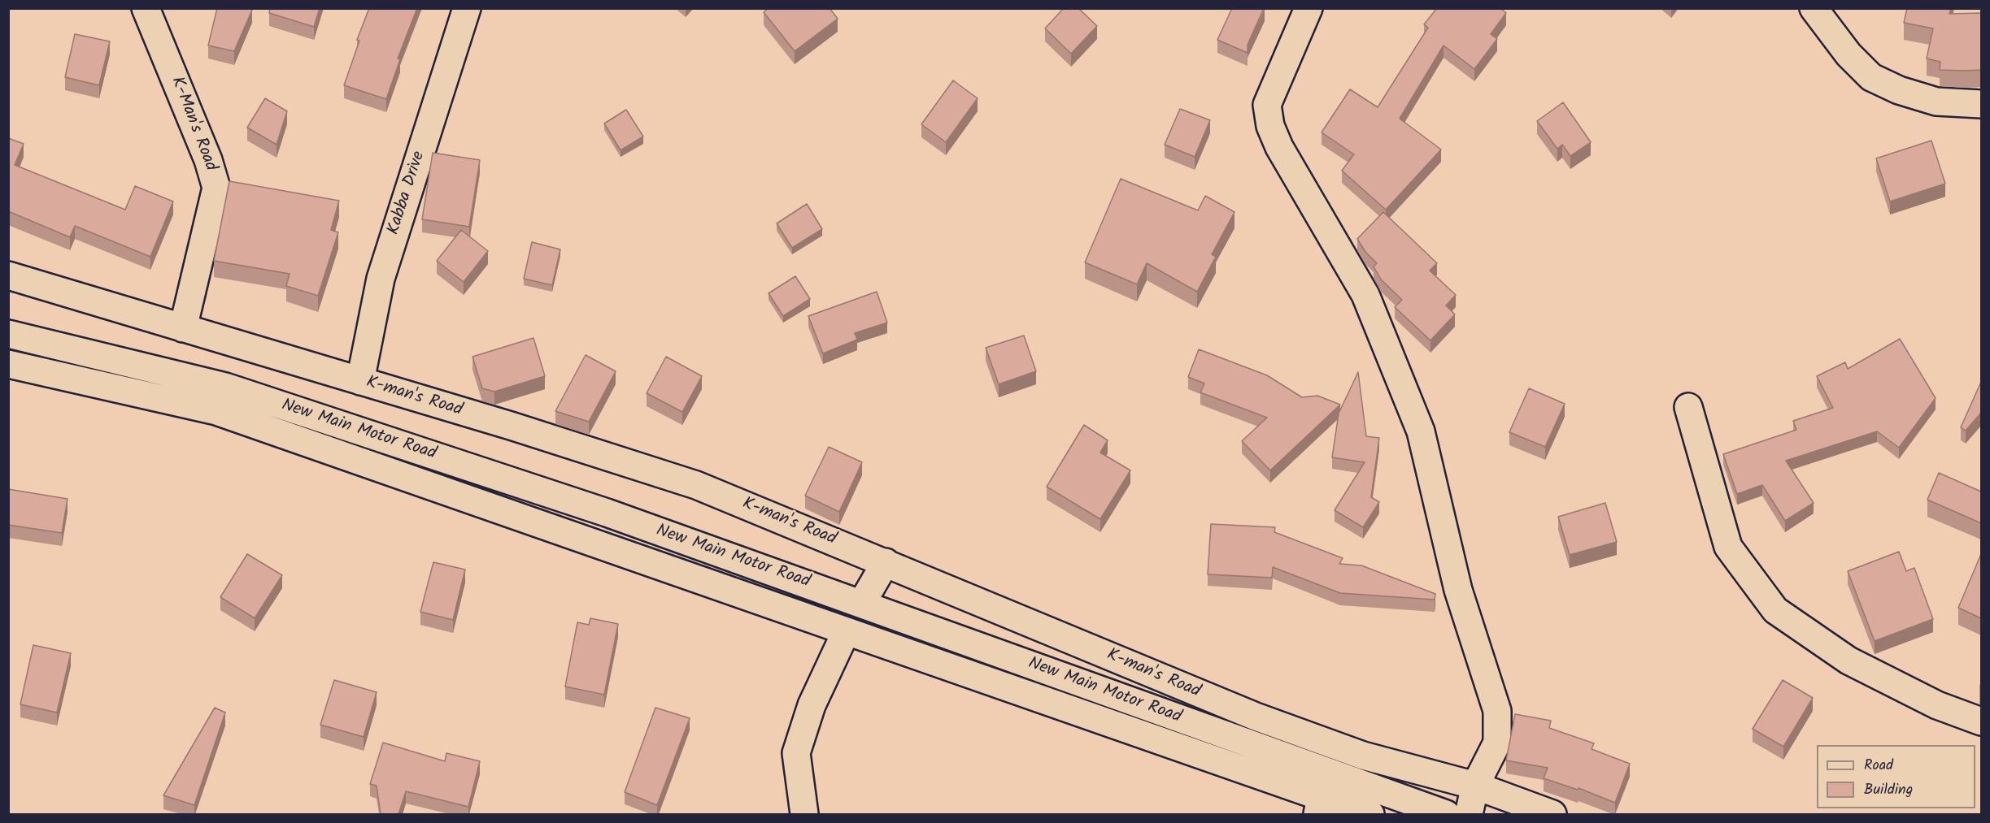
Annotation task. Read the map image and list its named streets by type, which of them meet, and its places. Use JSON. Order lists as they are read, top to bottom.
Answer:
{
  "streets": {
    "main road": [
      "K-Man's Road",
      "Kabba Drive",
      "K-man's Road",
      "New Main Motor Road"
    ]
  },
  "crossings": [
    ["K-Man's Road", "K-man's Road"],
    ["Kabba Drive", "K-man's Road"]
  ],
  "legend": ["Road", "Building"]
}
